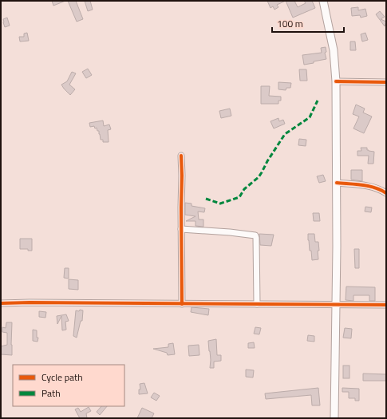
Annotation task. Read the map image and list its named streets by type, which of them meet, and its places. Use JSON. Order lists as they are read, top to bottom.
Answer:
{
  "legend": ["Cycle path", "Path"],
  "scale_bar": "100 m"
}
